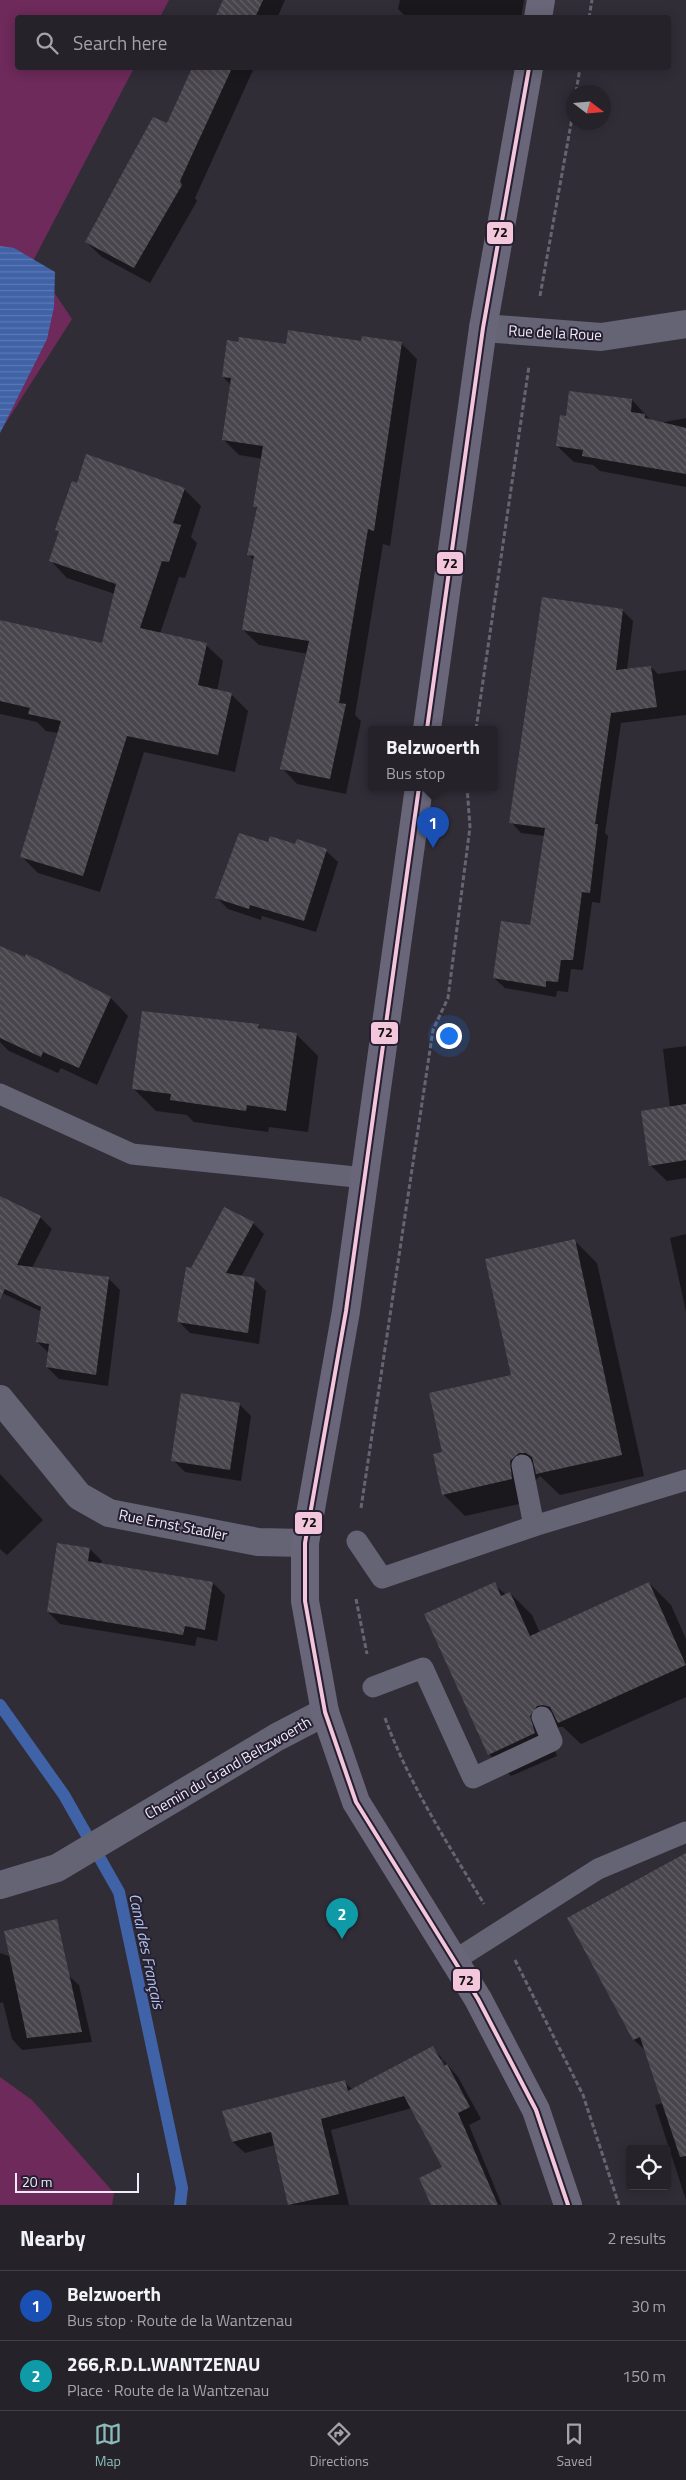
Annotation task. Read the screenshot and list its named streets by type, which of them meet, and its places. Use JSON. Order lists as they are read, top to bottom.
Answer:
{
  "streets": {
    "street": ["Rue de la Roue", "Rue Ernst Stadler", "Chemin du Grand Beltzwoerth"]
  },
  "water": ["Canal des Français"],
  "lines": ["transit line 72"],
  "scale_bar": "20 m",
  "north": "right",
  "page": {
    "search": "Search here",
    "popup": ["Belzwoerth", "Bus stop"],
    "pins": ["1", "2"],
    "scale": "20 m",
    "heading": ["Nearby", "2 results"],
    "list": [
      {
        "mark": "1",
        "name": "Belzwoerth",
        "note": "Bus stop · Route de la Wantzenau",
        "value": "30 m"
      },
      {
        "mark": "2",
        "name": "266,R.D.L.WANTZENAU",
        "note": "Place · Route de la Wantzenau",
        "value": "150 m"
      }
    ],
    "nav": ["Map", "Directions", "Saved"]
  }
}
